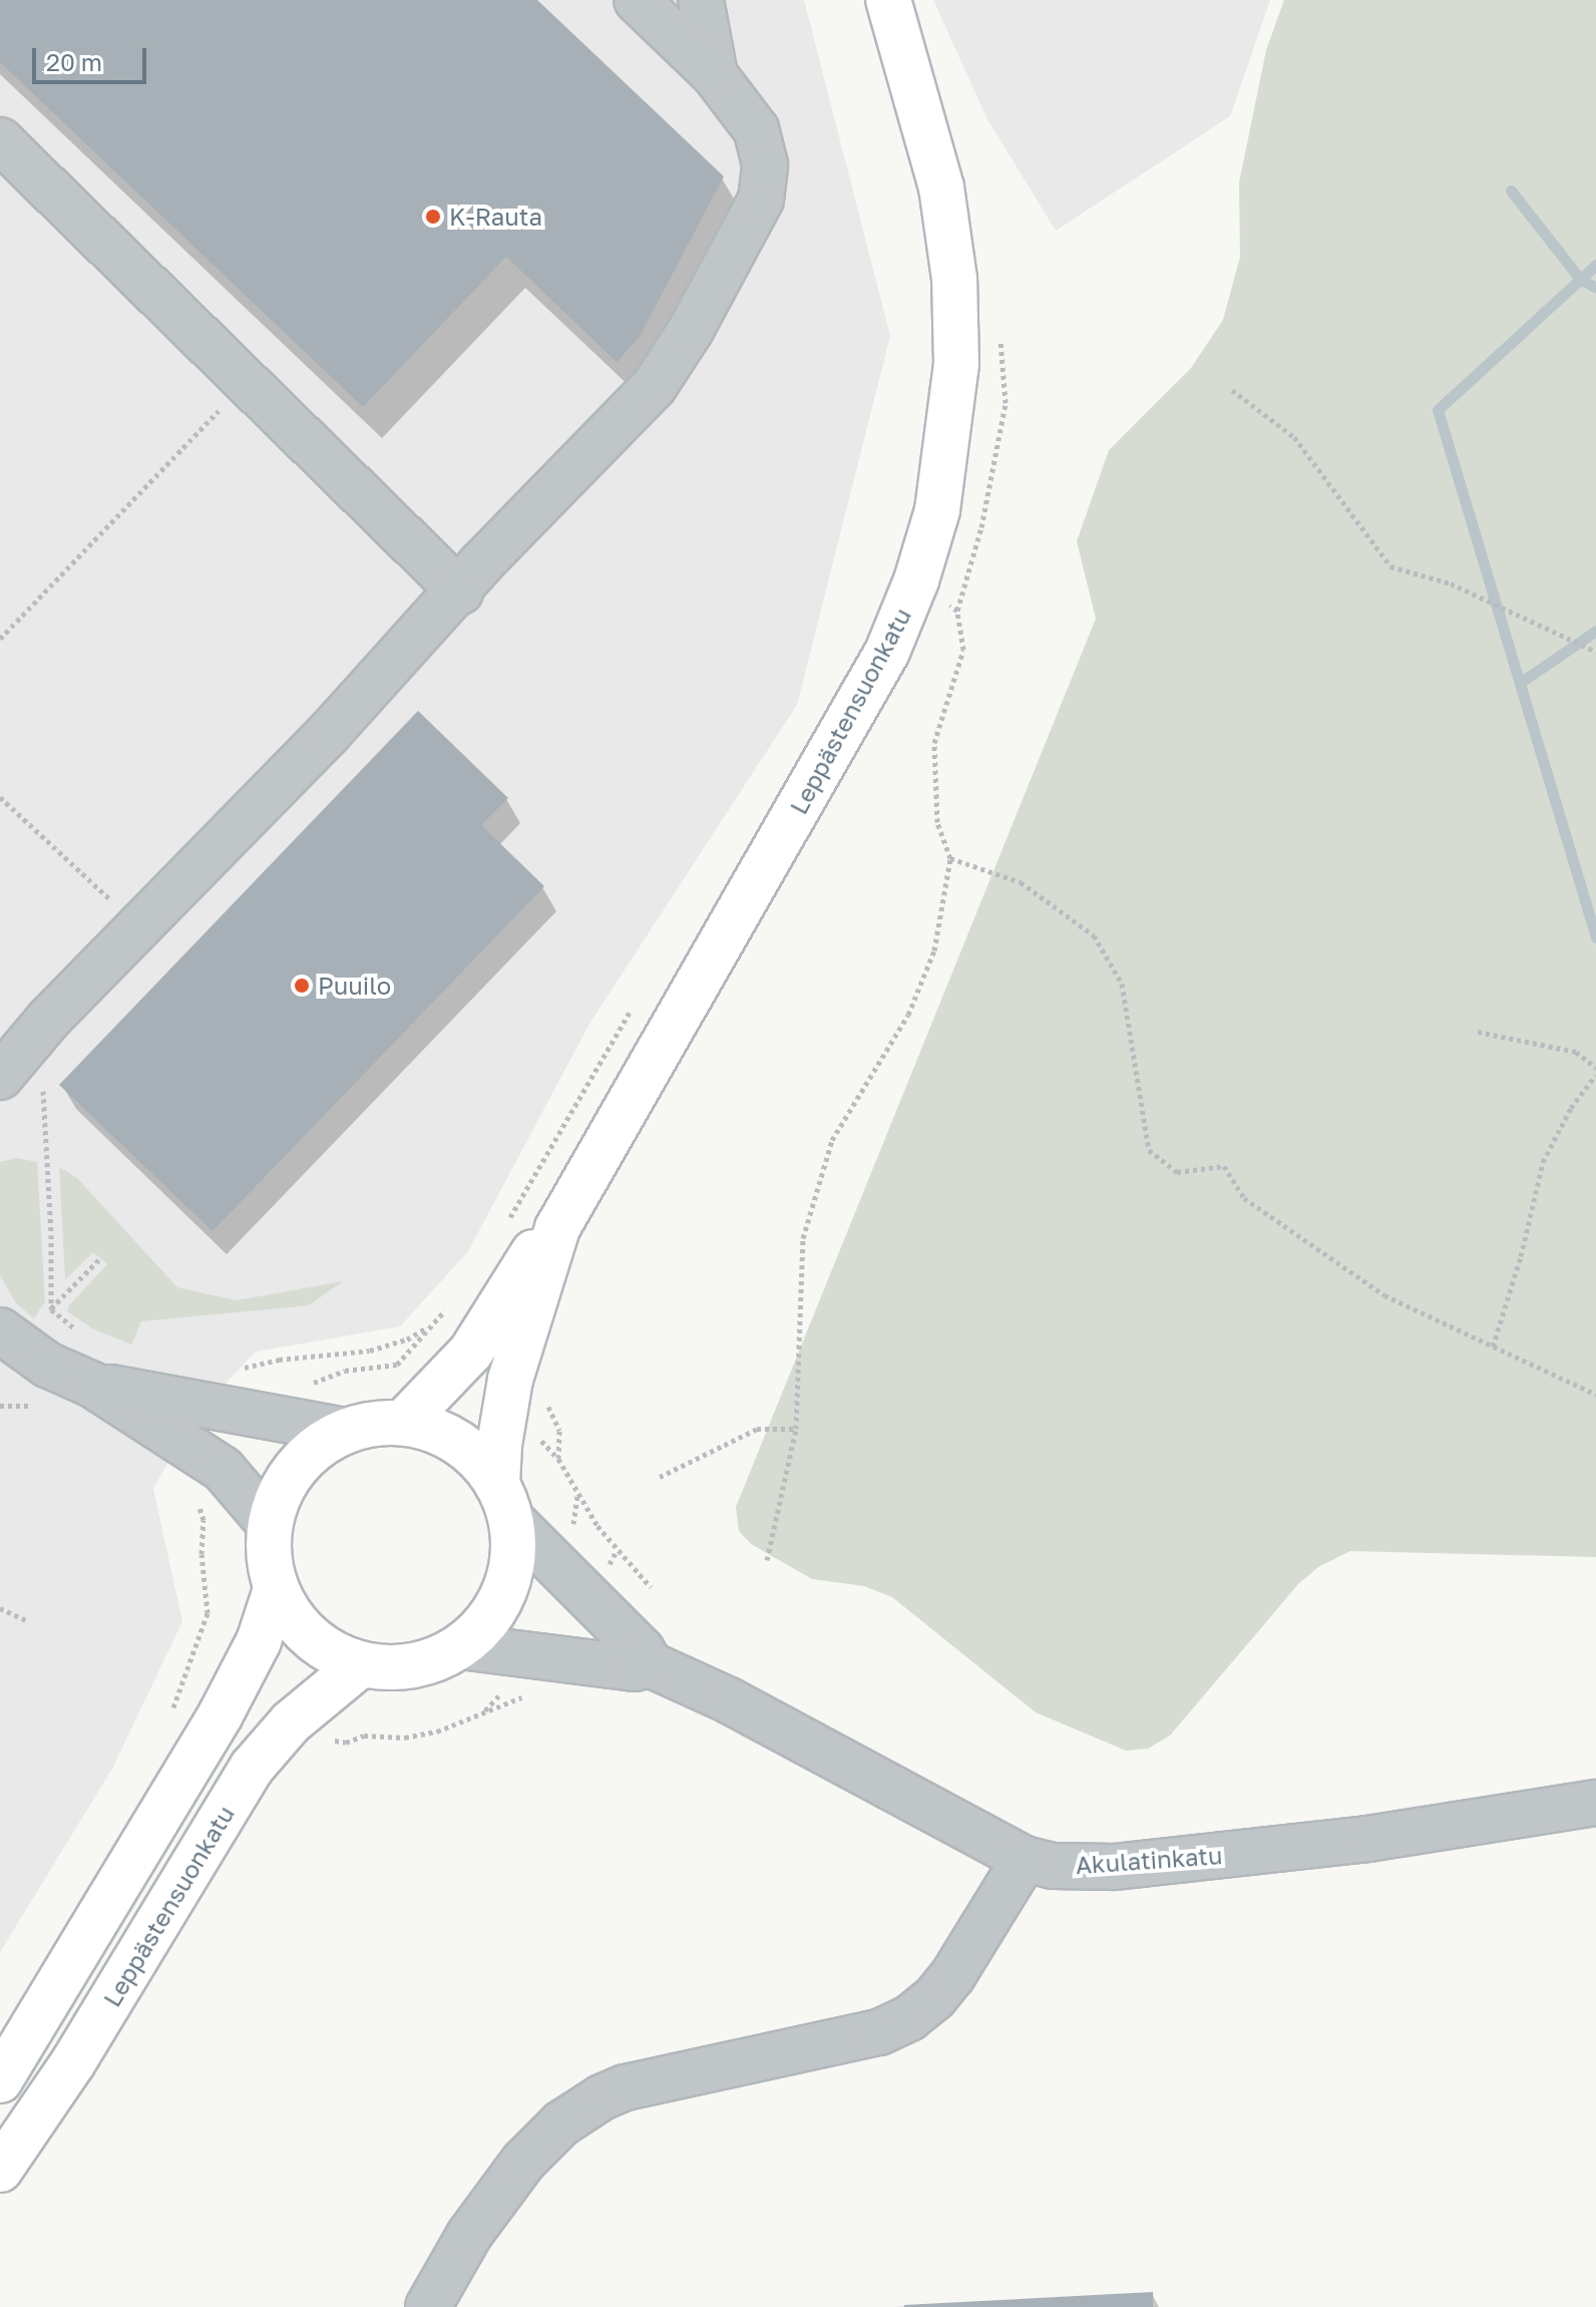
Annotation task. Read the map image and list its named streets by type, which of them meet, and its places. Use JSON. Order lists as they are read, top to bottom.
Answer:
{
  "streets": {
    "main road": ["Leppästensuonkatu"],
    "street": ["Akulatinkatu"]
  },
  "crossings": [
    ["Leppästensuonkatu", "Akulatinkatu"]
  ],
  "places": ["K-Rauta", "Puuilo"],
  "scale_bar": "20 m"
}
